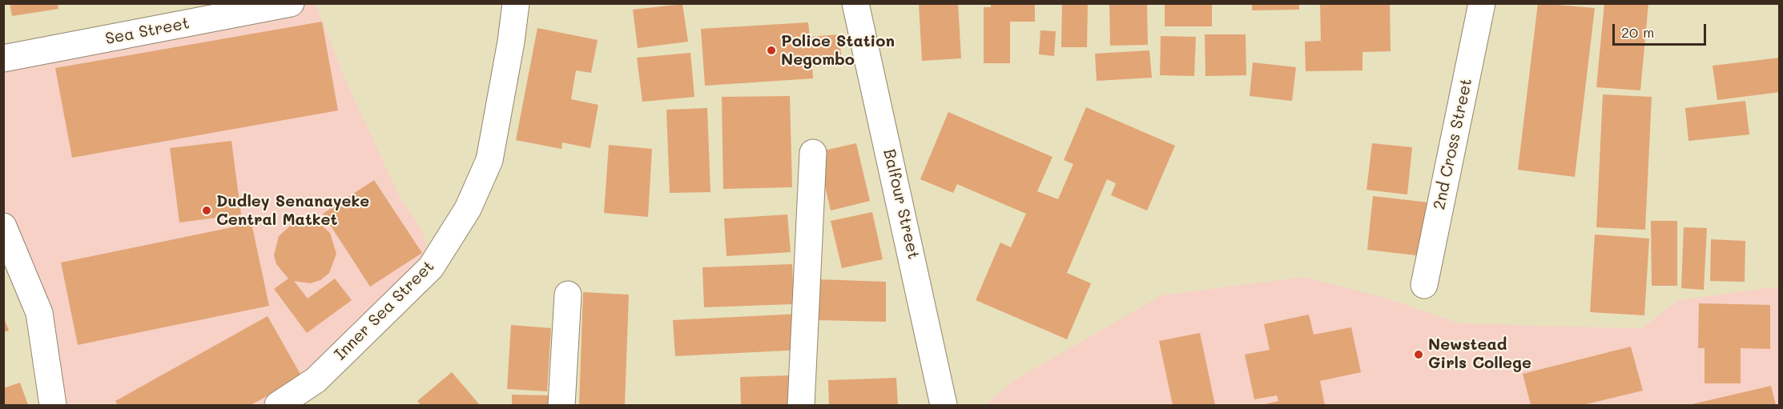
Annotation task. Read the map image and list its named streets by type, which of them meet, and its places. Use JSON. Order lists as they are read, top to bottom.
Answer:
{
  "streets": {
    "street": [
      "Sea Street",
      "2nd Cross Street",
      "Balfour Street",
      "Inner Sea Street"
    ]
  },
  "places": ["Police Station Negombo", "Dudley Senanayeke Central Matket", "Newstead Girls College"],
  "scale_bar": "20 m"
}
